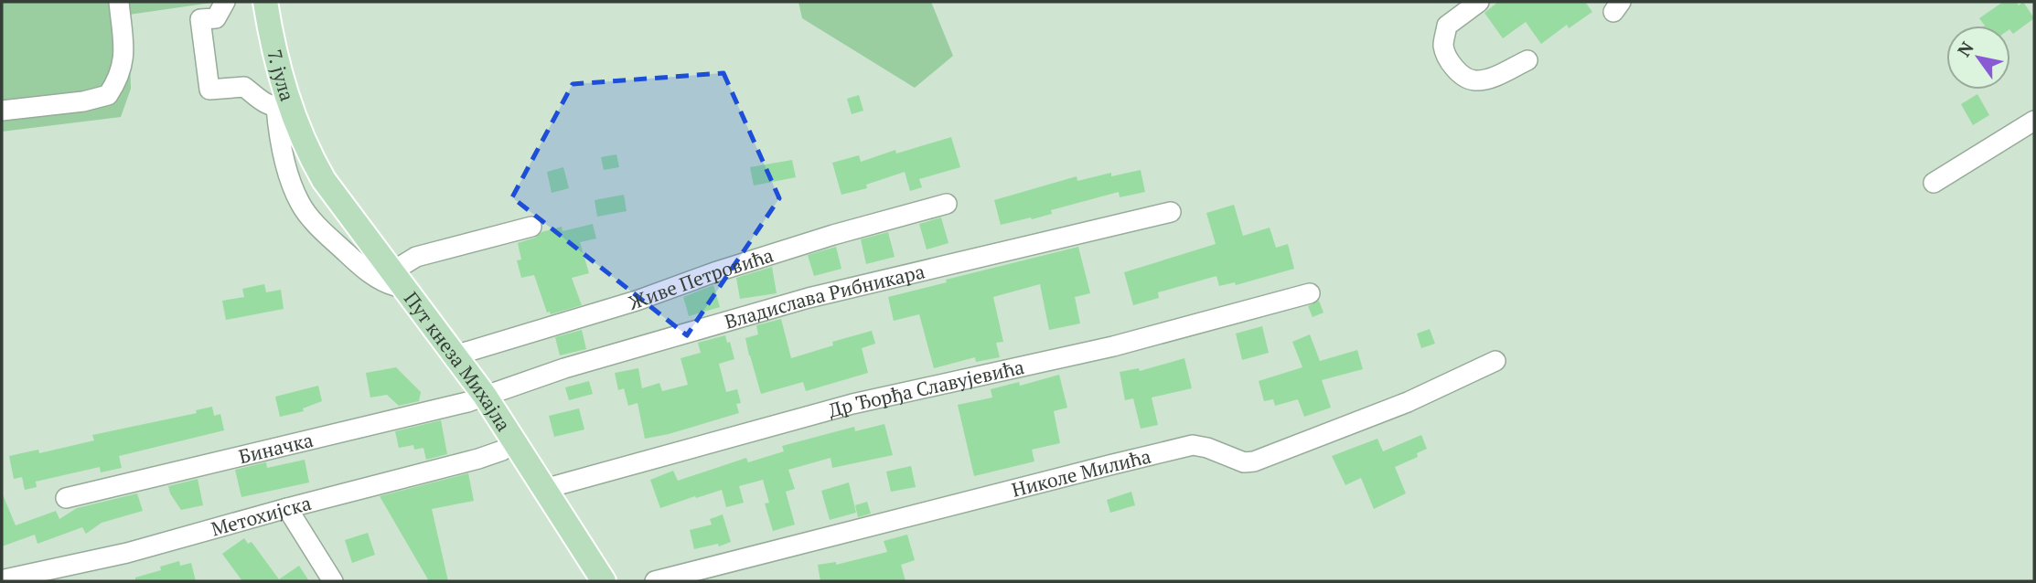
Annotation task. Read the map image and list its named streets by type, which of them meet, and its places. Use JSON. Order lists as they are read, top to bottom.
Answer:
{
  "streets": {
    "main road": ["7. јула", "Пут кнеза Михајла"],
    "street": [
      "Живе Петровића",
      "Владислава Рибникара",
      "Др Ђорђа Славујевића",
      "Биначка",
      "Николе Милића",
      "Метохијска"
    ]
  },
  "crossings": [
    ["7. јула", "Пут кнеза Михајла"],
    ["Живе Петровића", "Пут кнеза Михајла"],
    ["Владислава Рибникара", "Пут кнеза Михајла"],
    ["Владислава Рибникара", "Биначка"],
    ["Пут кнеза Михајла", "Др Ђорђа Славујевића"],
    ["Пут кнеза Михајла", "Биначка"],
    ["Пут кнеза Михајла", "Метохијска"]
  ],
  "north": "top left"
}
